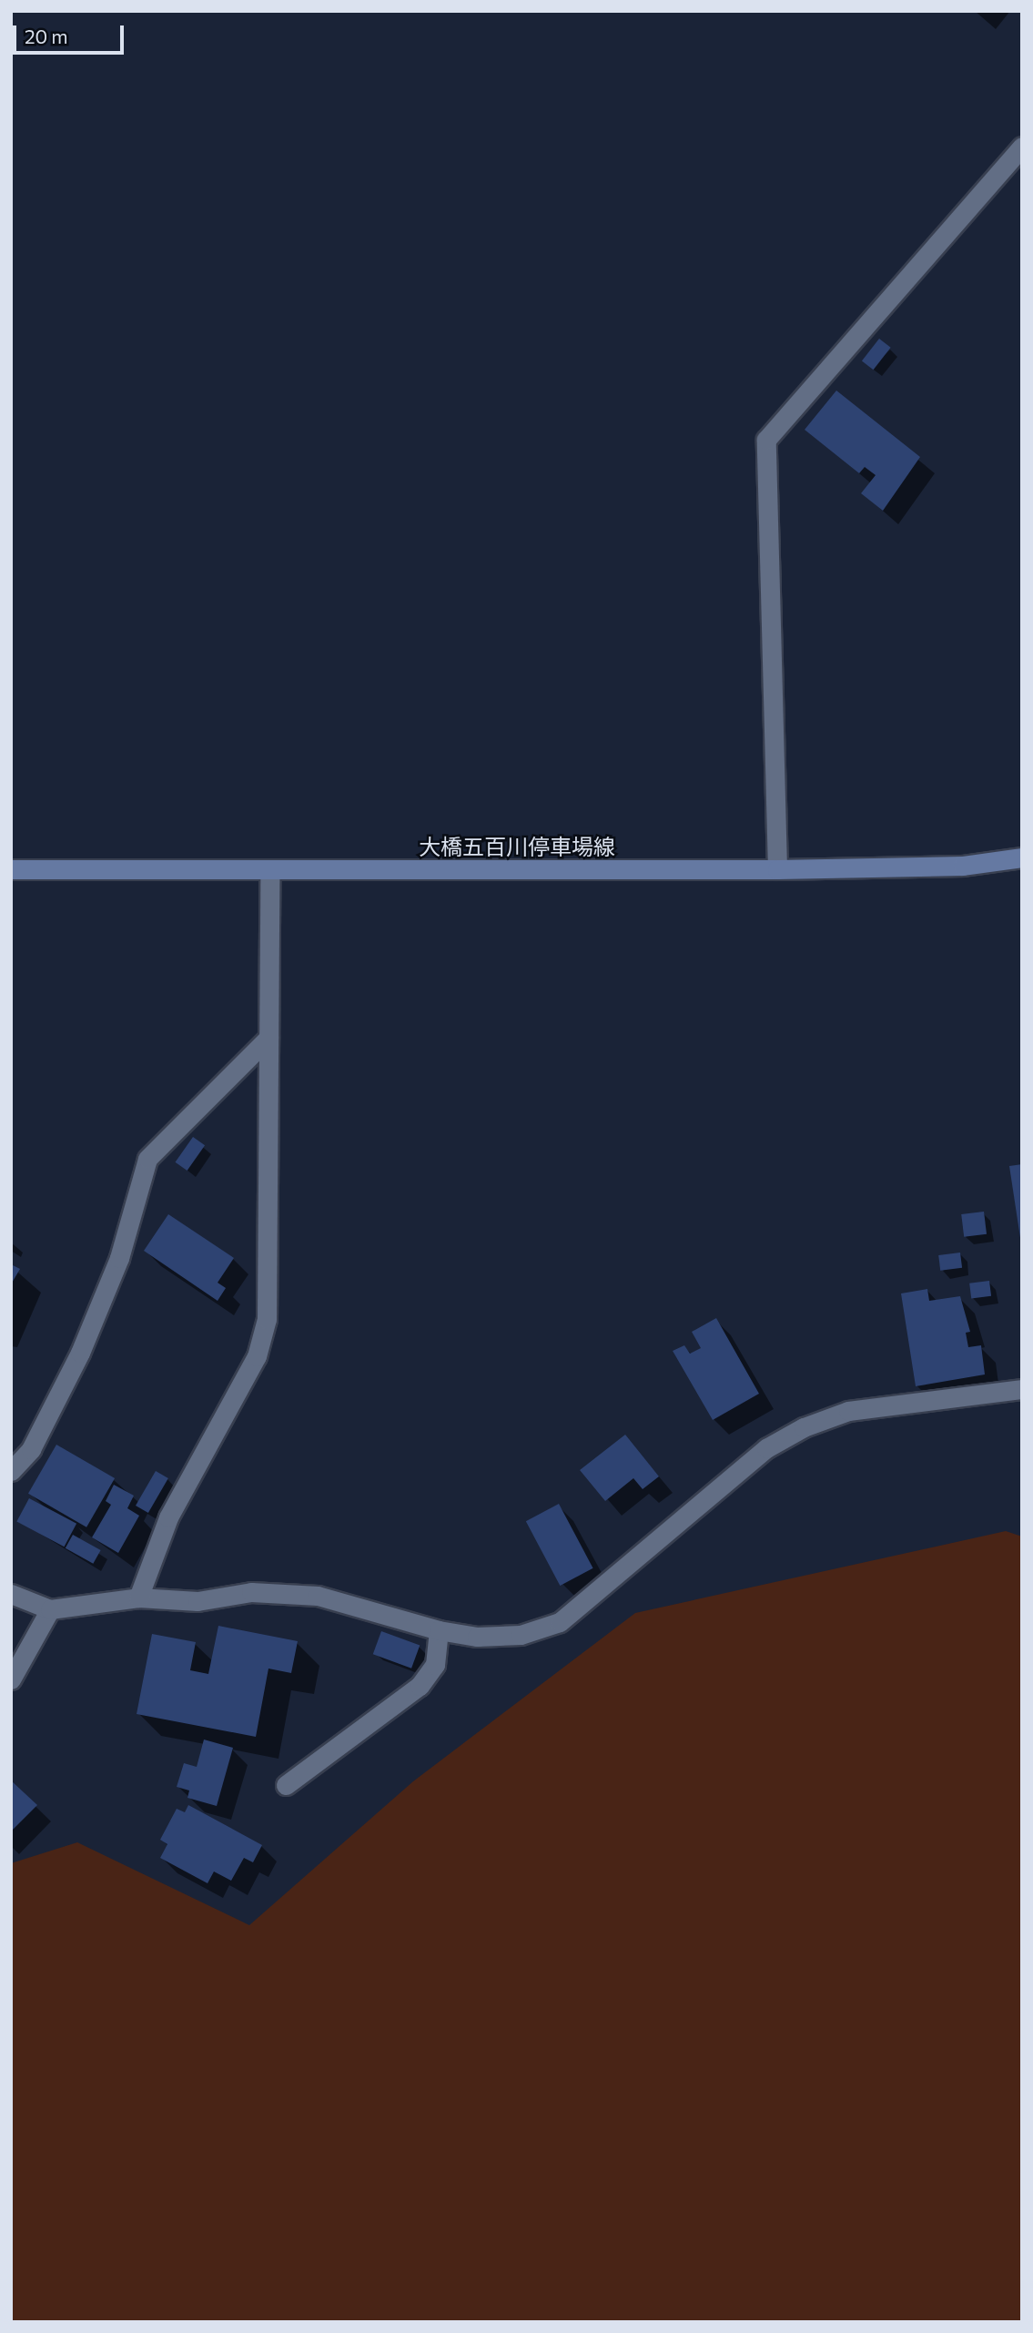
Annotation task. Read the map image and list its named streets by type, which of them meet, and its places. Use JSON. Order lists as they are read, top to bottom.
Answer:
{
  "streets": {
    "main road": ["大橋五百川停車場線"]
  },
  "scale_bar": "20 m"
}
